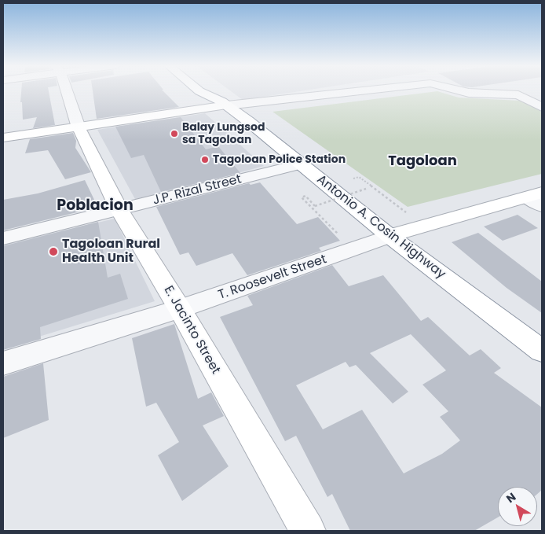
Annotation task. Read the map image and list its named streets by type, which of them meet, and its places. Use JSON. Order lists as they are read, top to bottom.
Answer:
{
  "streets": {
    "main road": ["Antonio A. Cosin Highway", "T. Roosevelt Street", "E. Jacinto Street"],
    "street": ["J.P. Rizal Street"]
  },
  "crossings": [
    ["J.P. Rizal Street", "Antonio A. Cosin Highway"],
    ["J.P. Rizal Street", "E. Jacinto Street"],
    ["Antonio A. Cosin Highway", "T. Roosevelt Street"],
    ["T. Roosevelt Street", "E. Jacinto Street"]
  ],
  "districts": ["Tagoloan", "Poblacion"],
  "places": ["Balay Lungsod sa Tagoloan", "Tagoloan Police Station", "Tagoloan Rural Health Unit"],
  "north": "top left"
}
